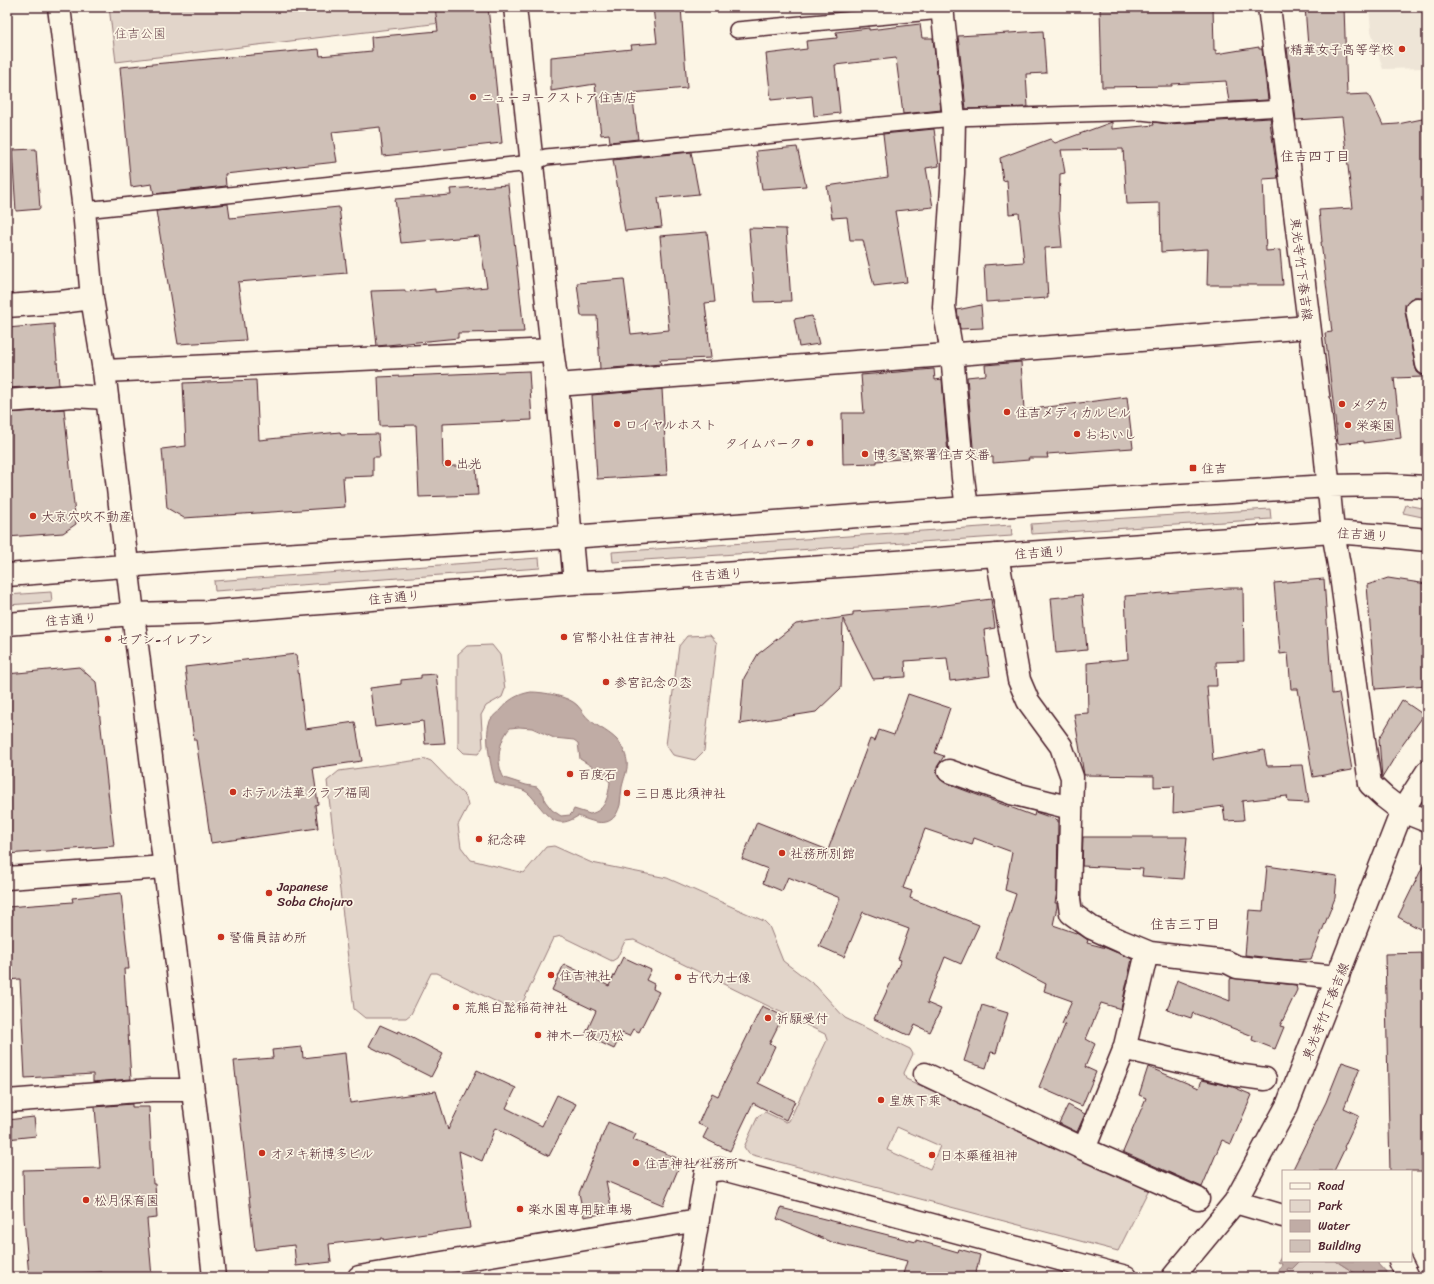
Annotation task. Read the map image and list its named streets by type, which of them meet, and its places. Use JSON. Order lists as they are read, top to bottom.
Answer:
{
  "streets": {
    "street": ["東光寺竹下春吉線", "住吉通り"]
  },
  "crossings": [
    ["東光寺竹下春吉線", "住吉通り"]
  ],
  "districts": ["住吉四丁目", "住吉三丁目"],
  "parks": ["住吉公園"],
  "places": {
    "other": [
      "精華女子高等学校",
      "ニューヨークストア住吉店",
      "メダカ",
      "住吉メディカルビル",
      "ロイヤルホスト",
      "栄楽園",
      "おおいし",
      "タイムパーク",
      "博多警察署住吉交番",
      "出光",
      "大京穴吹不動産",
      "官幣小社住吉神社",
      "セブン-イレブン",
      "参宮記念の枩",
      "百度石",
      "ホテル法華クラブ福岡",
      "三日惠比須神社",
      "紀念碑",
      "社務所別館",
      "Japanese Soba Chojuro",
      "警備員詰め所",
      "住吉神社",
      "古代力士像",
      "荒熊白髭稲荷神社",
      "祈願受付",
      "神木一夜乃松",
      "皇族下乘",
      "オヌキ新博多ビル",
      "日本藥種祖神",
      "住吉神社 社務所",
      "松月保育園",
      "楽水園専用駐車場"
    ],
    "transit": ["住吉"]
  },
  "legend": [
    "Road",
    "Park",
    "Water",
    "Building"
  ]
}
